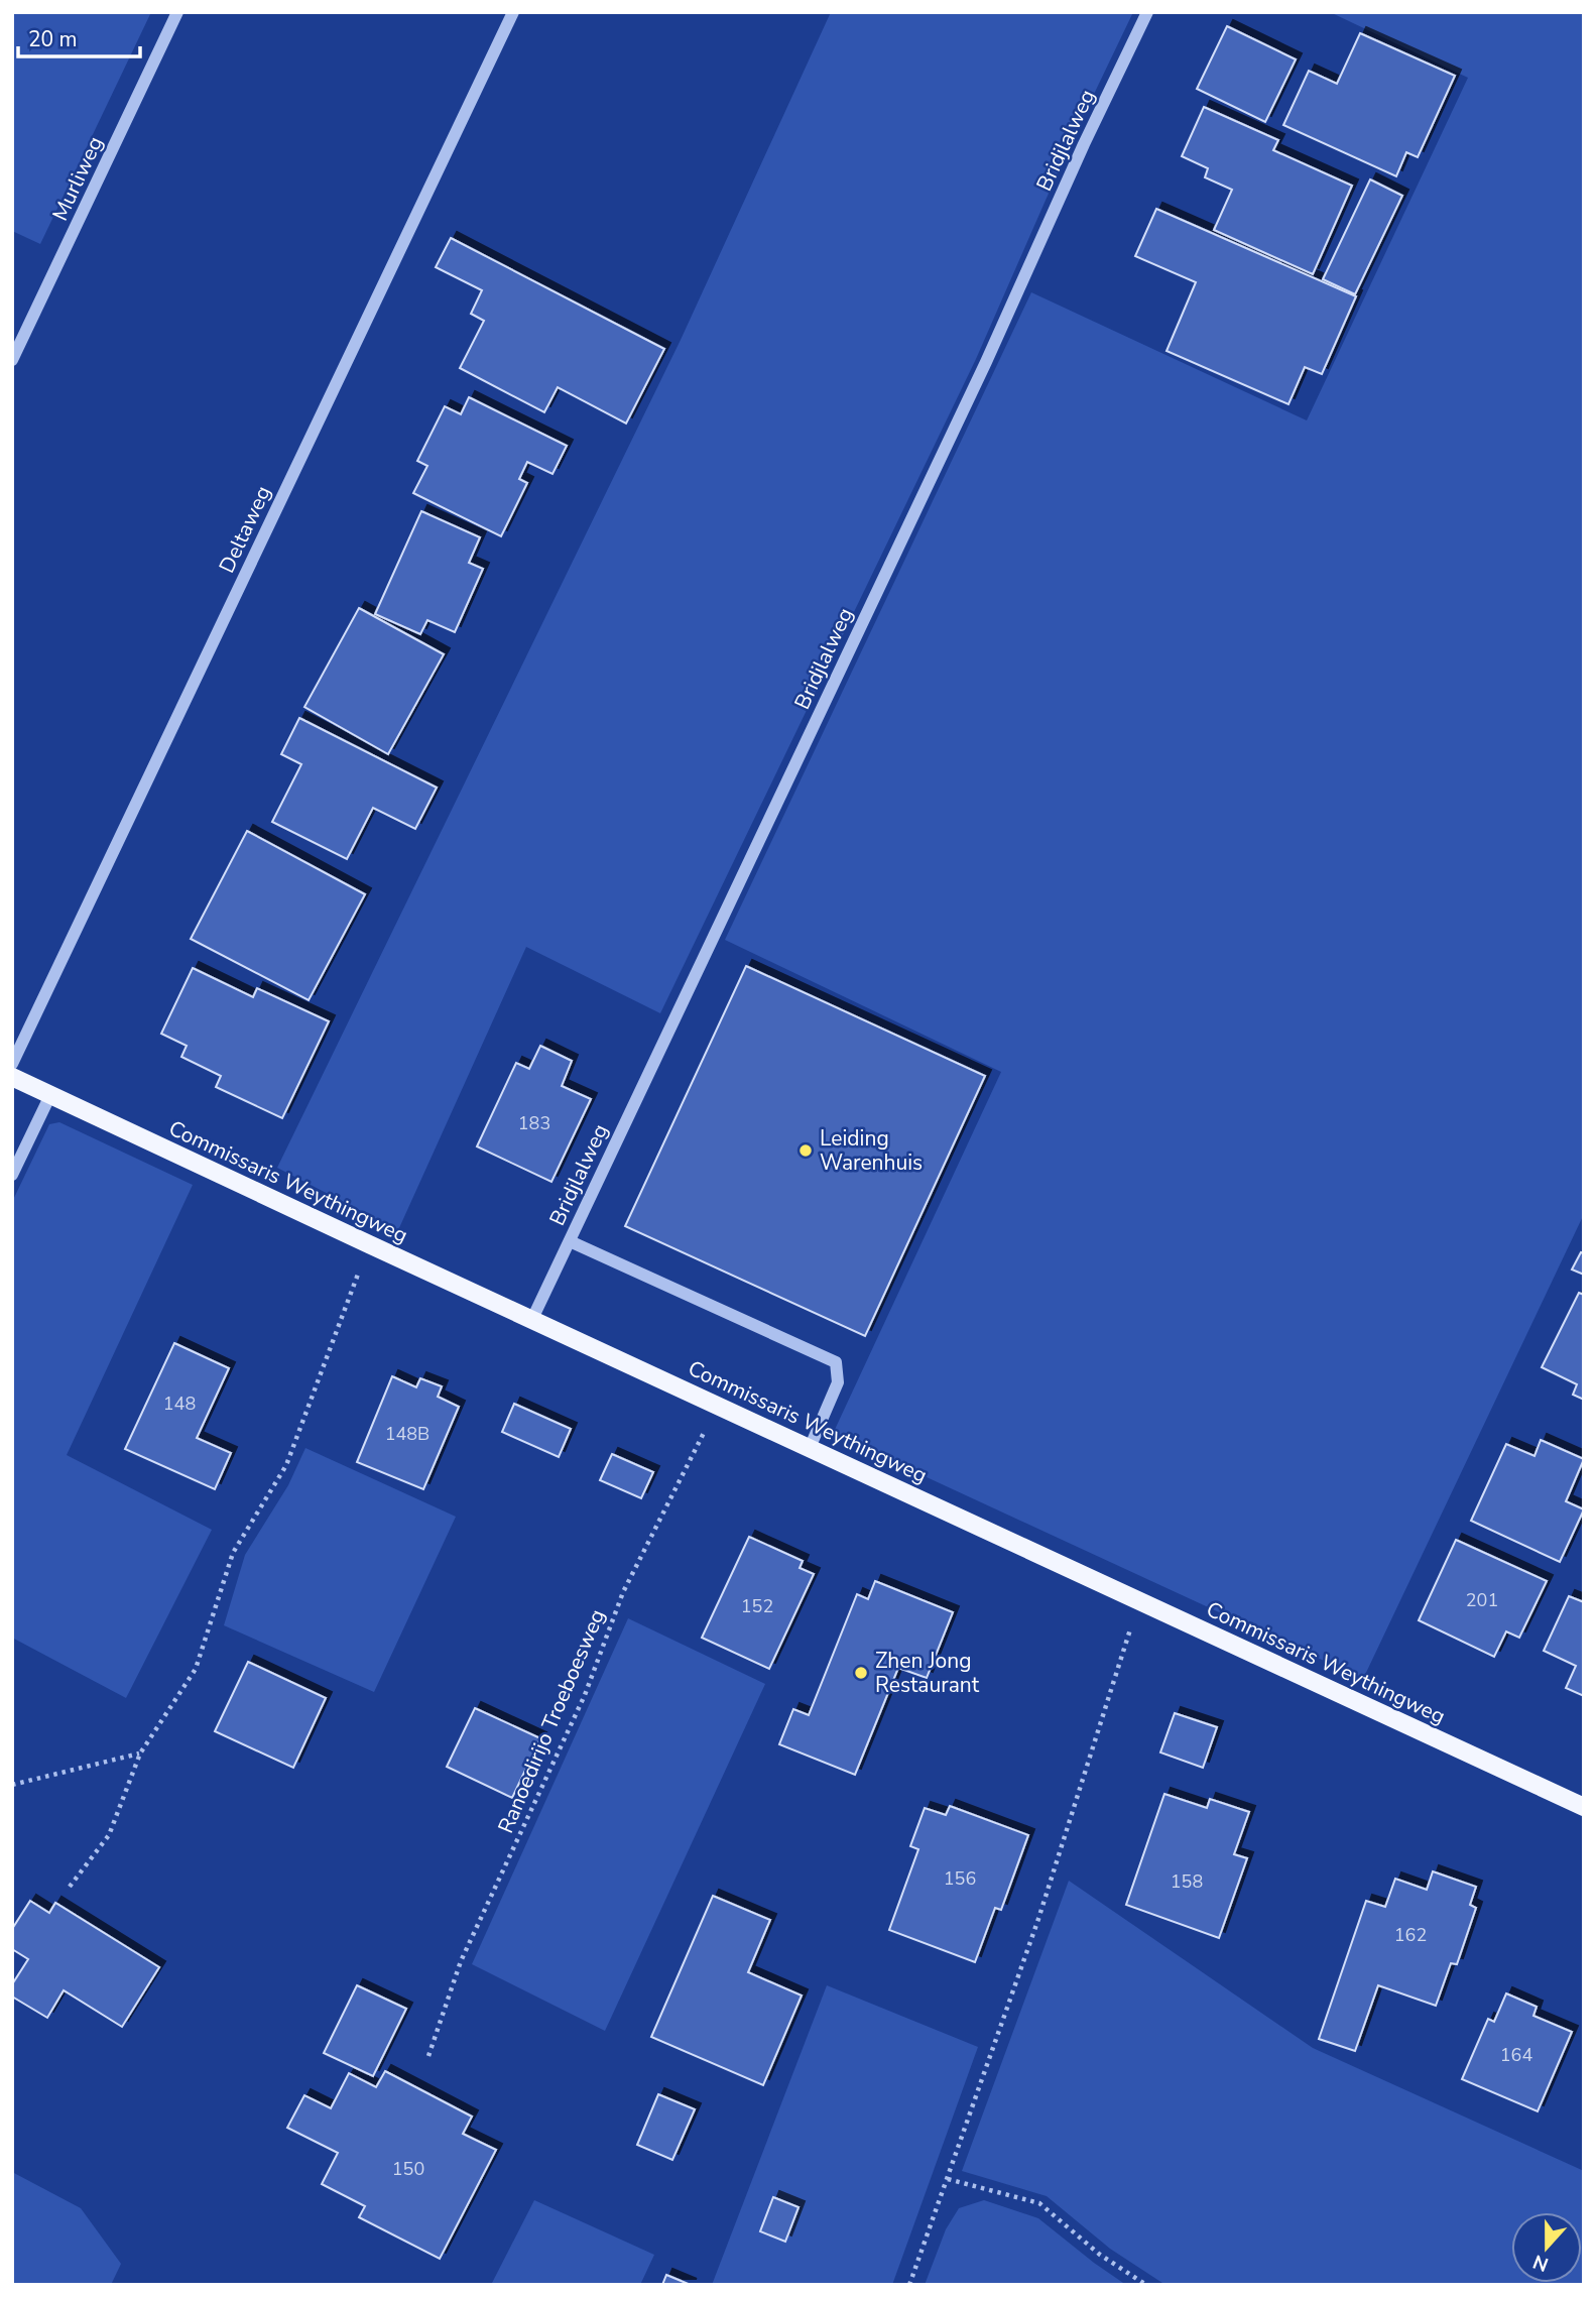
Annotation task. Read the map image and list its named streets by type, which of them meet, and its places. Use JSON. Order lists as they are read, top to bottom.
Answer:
{
  "streets": {
    "main road": ["Commissaris Weythingweg"],
    "street": ["Bridjlalweg", "Murliweg", "Deltaweg"],
    "path": ["Ranoedirijo Troeboesweg"]
  },
  "crossings": [
    ["Bridjlalweg", "Commissaris Weythingweg"],
    ["Commissaris Weythingweg", "Ranoedirijo Troeboesweg"]
  ],
  "places": ["Leiding Warenhuis", "Zhen Jong Restaurant"],
  "house_numbers": [
    "183",
    "148",
    "148B",
    "201",
    "152",
    "156",
    "158",
    "162",
    "164",
    "150"
  ],
  "scale_bar": "20 m",
  "north": "bottom"
}
